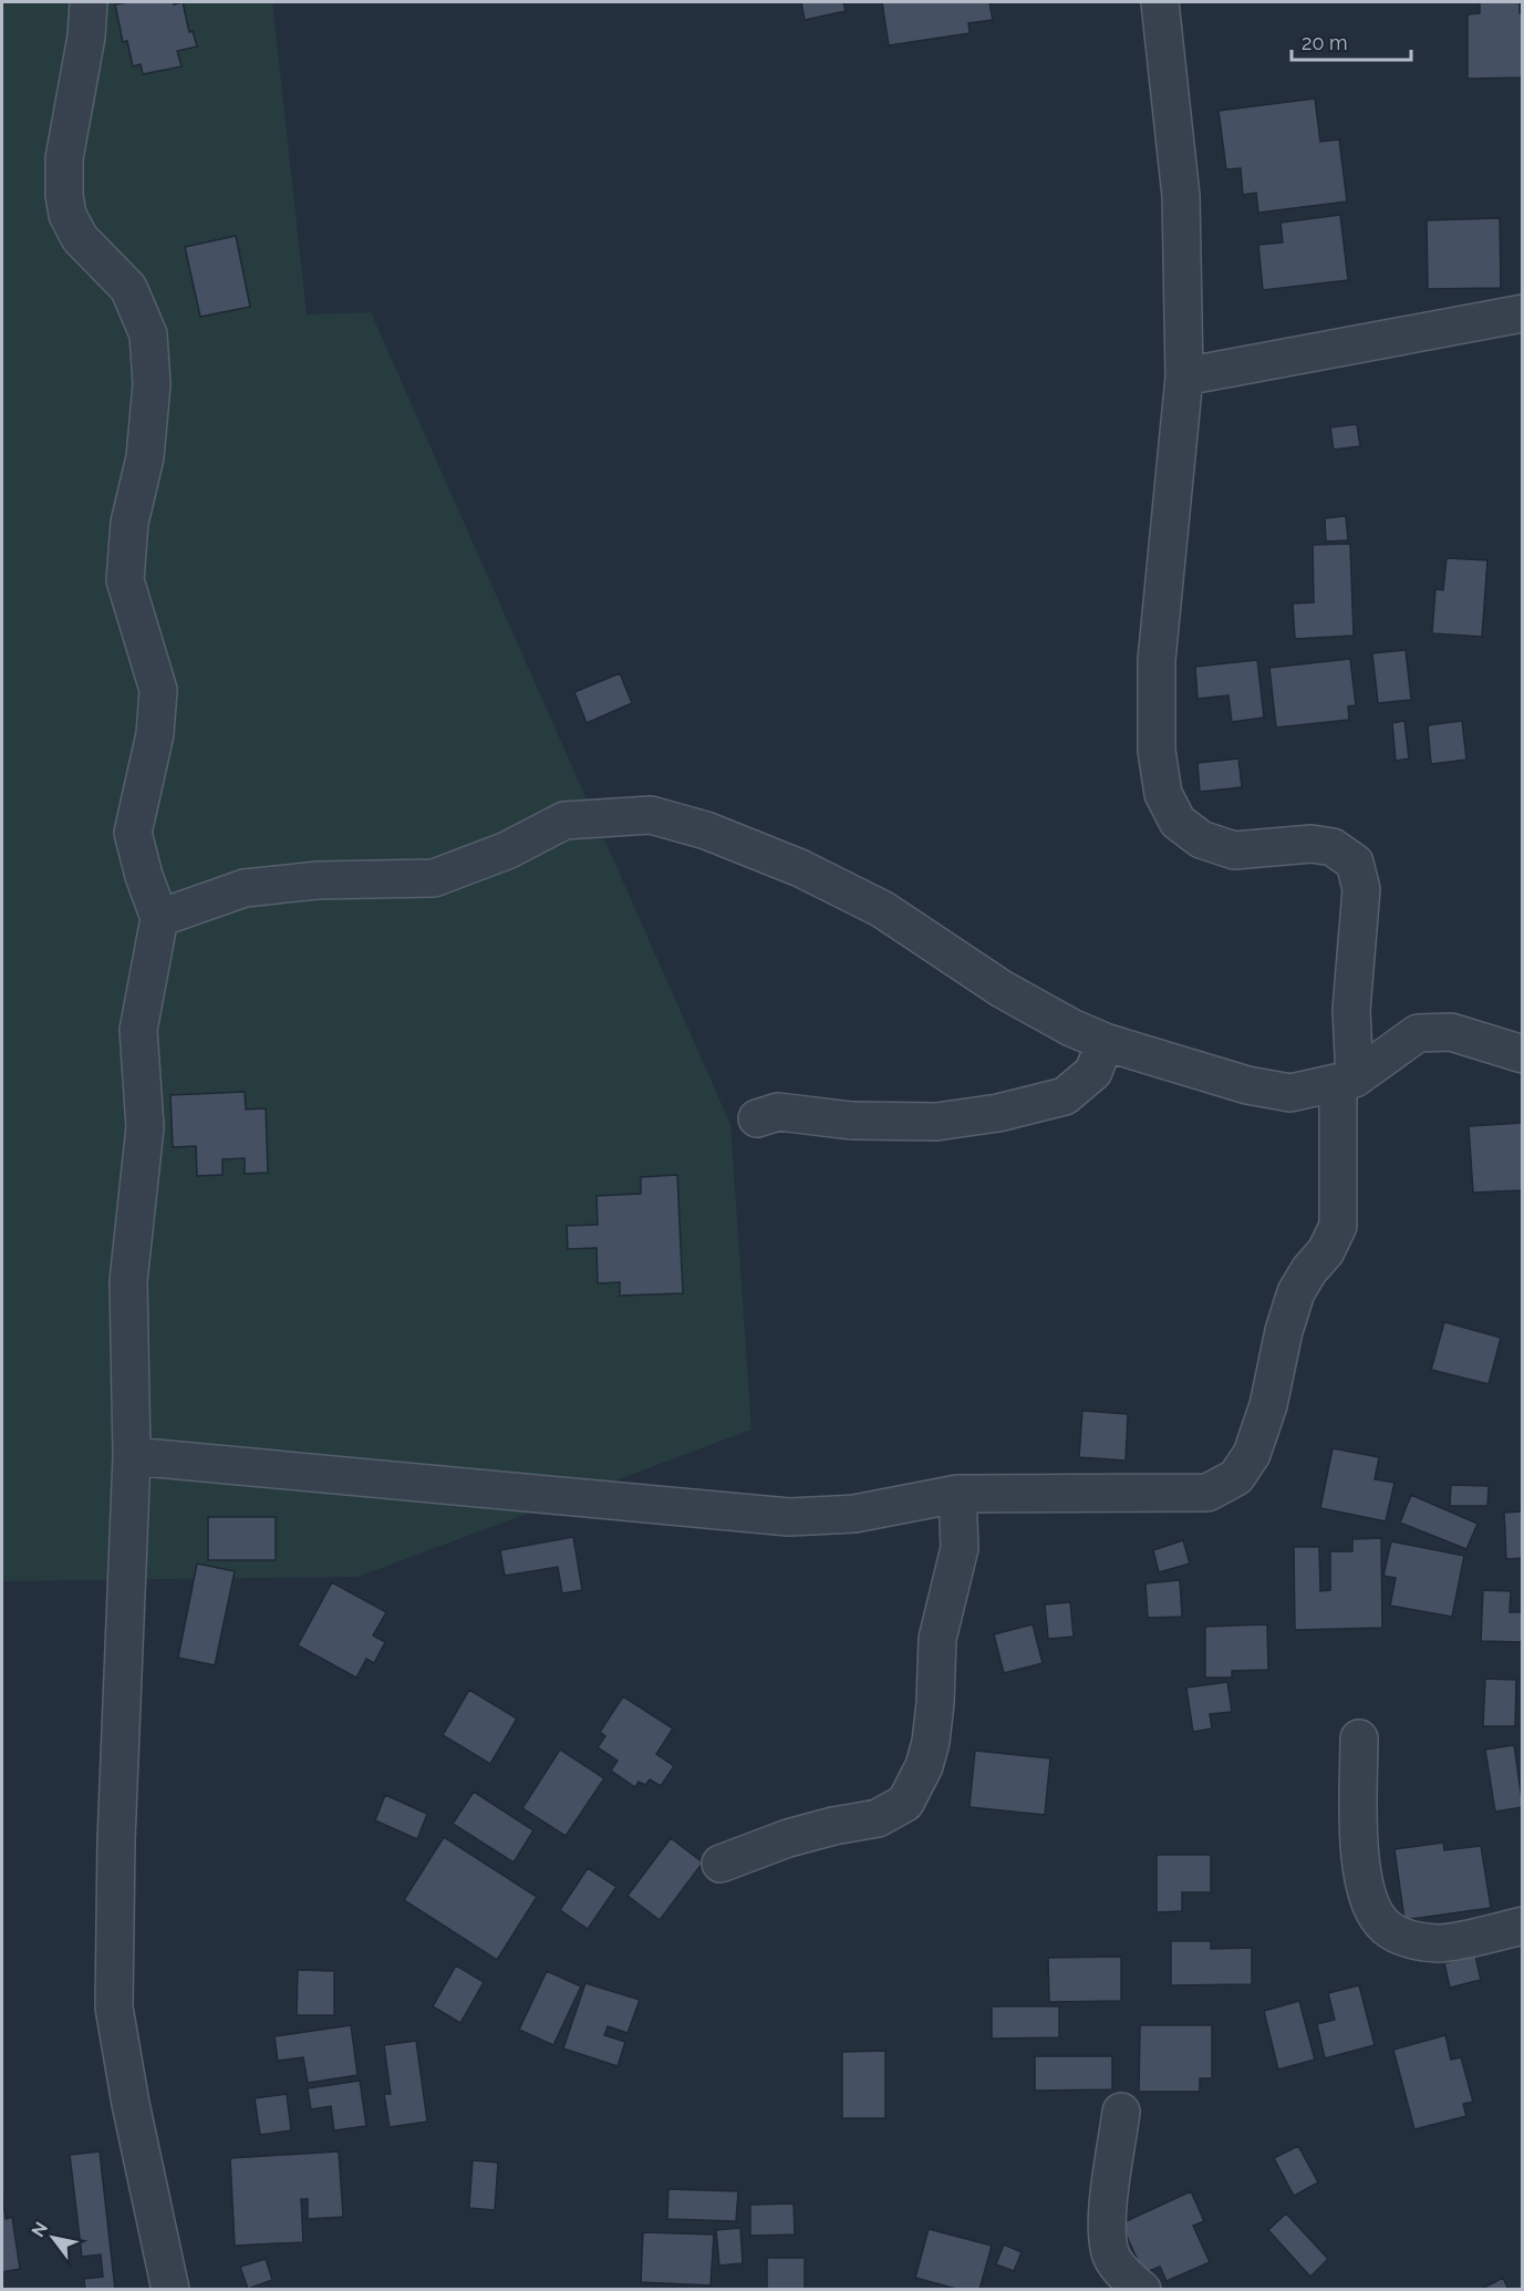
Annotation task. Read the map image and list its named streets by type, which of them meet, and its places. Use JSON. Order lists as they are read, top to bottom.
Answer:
{
  "scale_bar": "20 m",
  "north": "top left"
}
